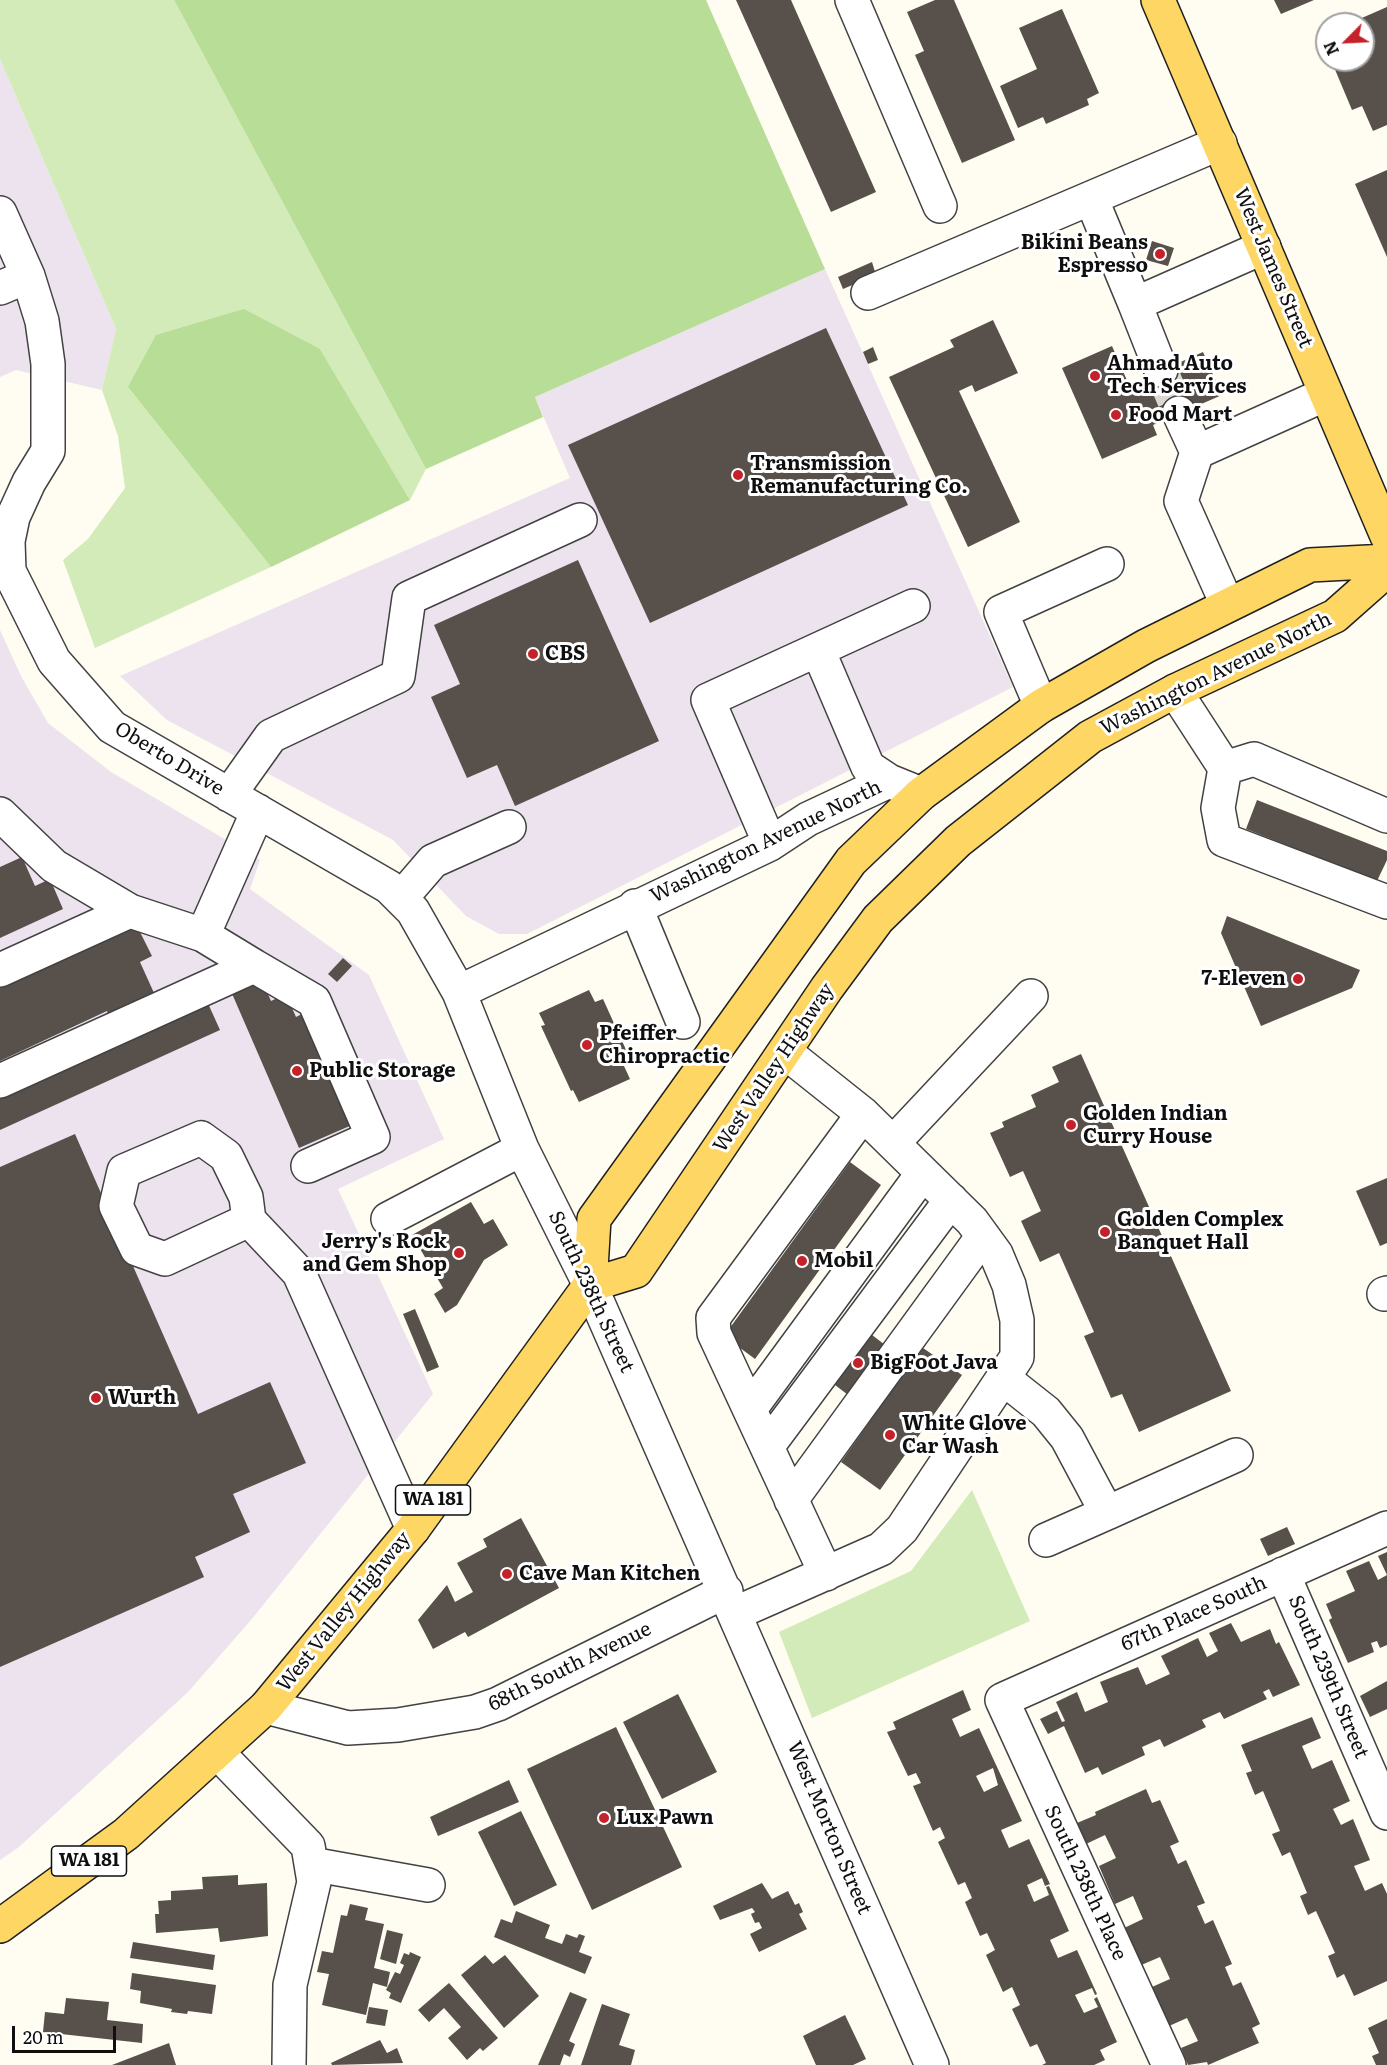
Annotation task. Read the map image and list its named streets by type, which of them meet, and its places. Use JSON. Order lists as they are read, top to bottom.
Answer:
{
  "streets": {
    "main road": [
      "West James Street",
      "Washington Avenue North",
      "West Valley Highway",
      "WA 181"
    ],
    "street": [
      "Oberto Drive",
      "South 238th Street",
      "67th Place South",
      "68th South Avenue",
      "South 239th Street",
      "West Morton Street",
      "South 238th Place"
    ]
  },
  "crossings": [
    ["Washington Avenue North", "Oberto Drive"],
    ["Washington Avenue North", "West Valley Highway"],
    ["Washington Avenue North", "South 238th Street"],
    ["Oberto Drive", "South 238th Street"],
    ["West Valley Highway", "South 238th Street"],
    ["West Valley Highway", "WA 181"],
    ["West Valley Highway", "68th South Avenue"],
    ["South 238th Street", "68th South Avenue"],
    ["South 238th Street", "West Morton Street"],
    ["WA 181", "68th South Avenue"],
    ["67th Place South", "South 239th Street"],
    ["67th Place South", "South 238th Place"],
    ["68th South Avenue", "West Morton Street"]
  ],
  "places": [
    "Bikini Beans Espresso",
    "Ahmad Auto Tech Services",
    "Food Mart",
    "Transmission Remanufacturing Co.",
    "CBS",
    "7-Eleven",
    "Pfeiffer Chiropractic",
    "Public Storage",
    "Golden Indian Curry House",
    "Golden Complex Banquet Hall",
    "Jerry's Rock and Gem Shop",
    "Mobil",
    "BigFoot Java",
    "Wurth",
    "White Glove Car Wash",
    "Cave Man Kitchen",
    "Lux Pawn"
  ],
  "scale_bar": "20 m",
  "north": "bottom left"
}
